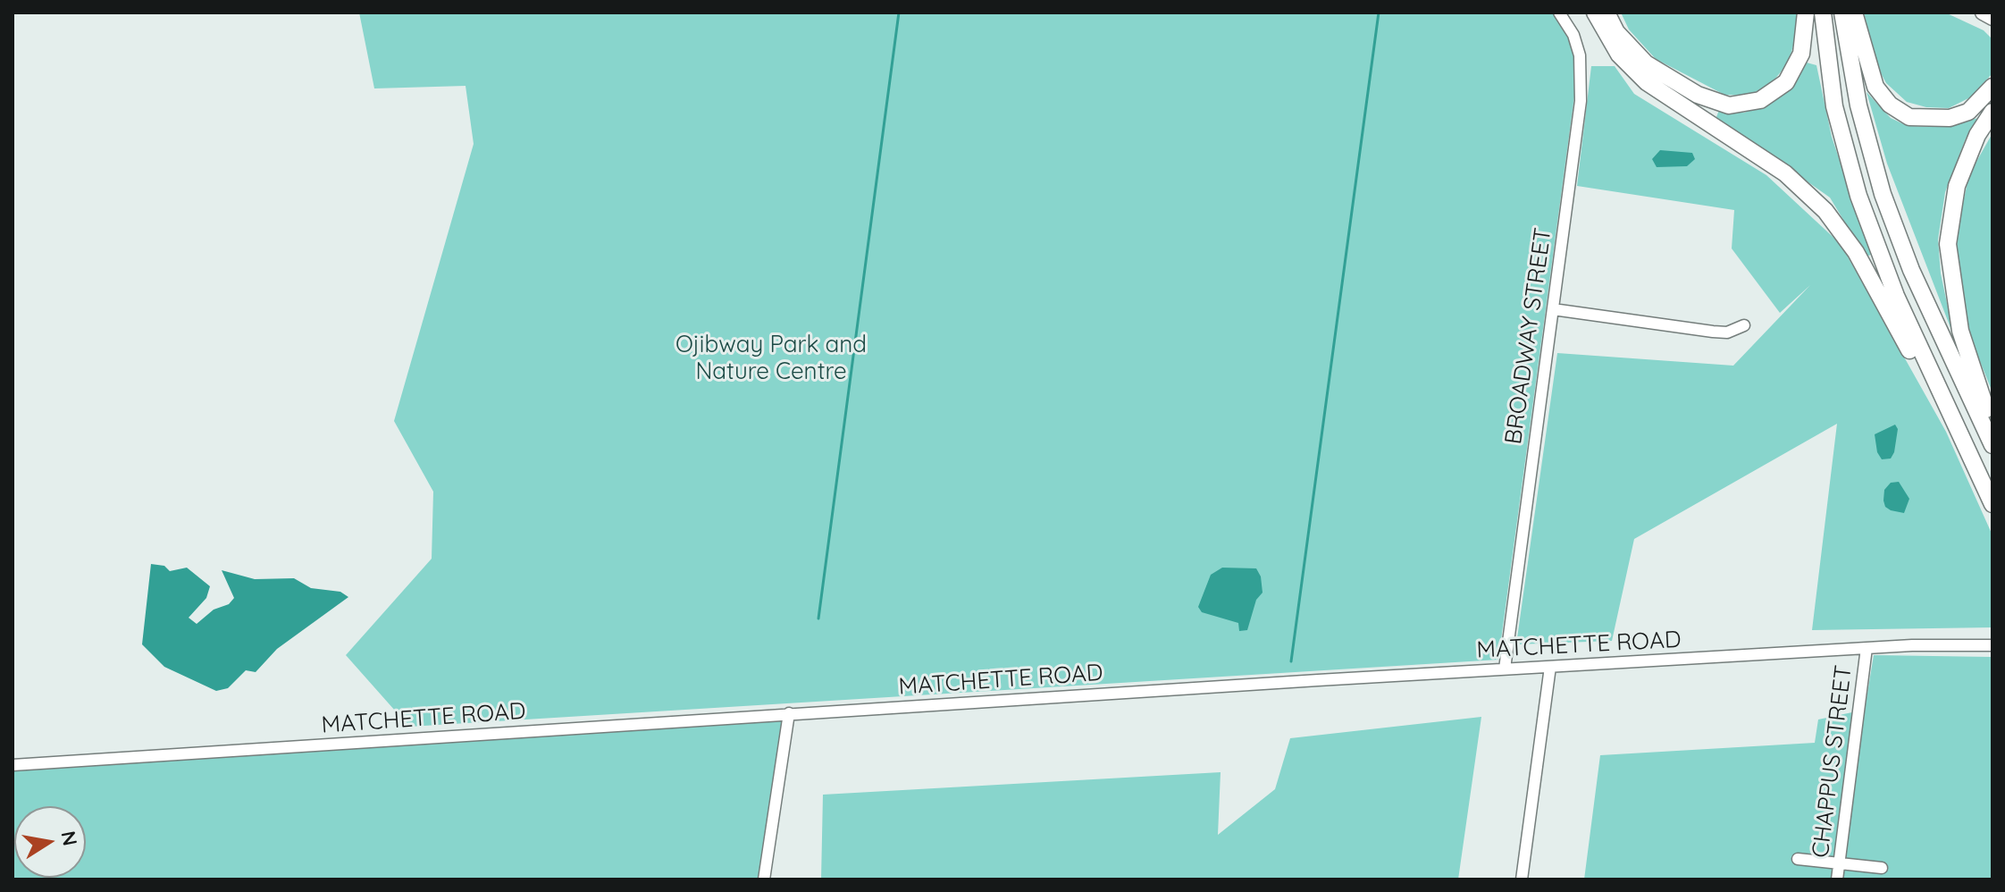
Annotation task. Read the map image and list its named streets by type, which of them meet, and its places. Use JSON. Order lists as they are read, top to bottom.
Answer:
{
  "streets": {
    "street": ["BROADWAY STREET", "MATCHETTE ROAD", "CHAPPUS STREET"]
  },
  "crossings": [
    ["BROADWAY STREET", "MATCHETTE ROAD"],
    ["MATCHETTE ROAD", "CHAPPUS STREET"]
  ],
  "parks": ["Ojibway Park and Nature Centre"],
  "north": "right"
}
